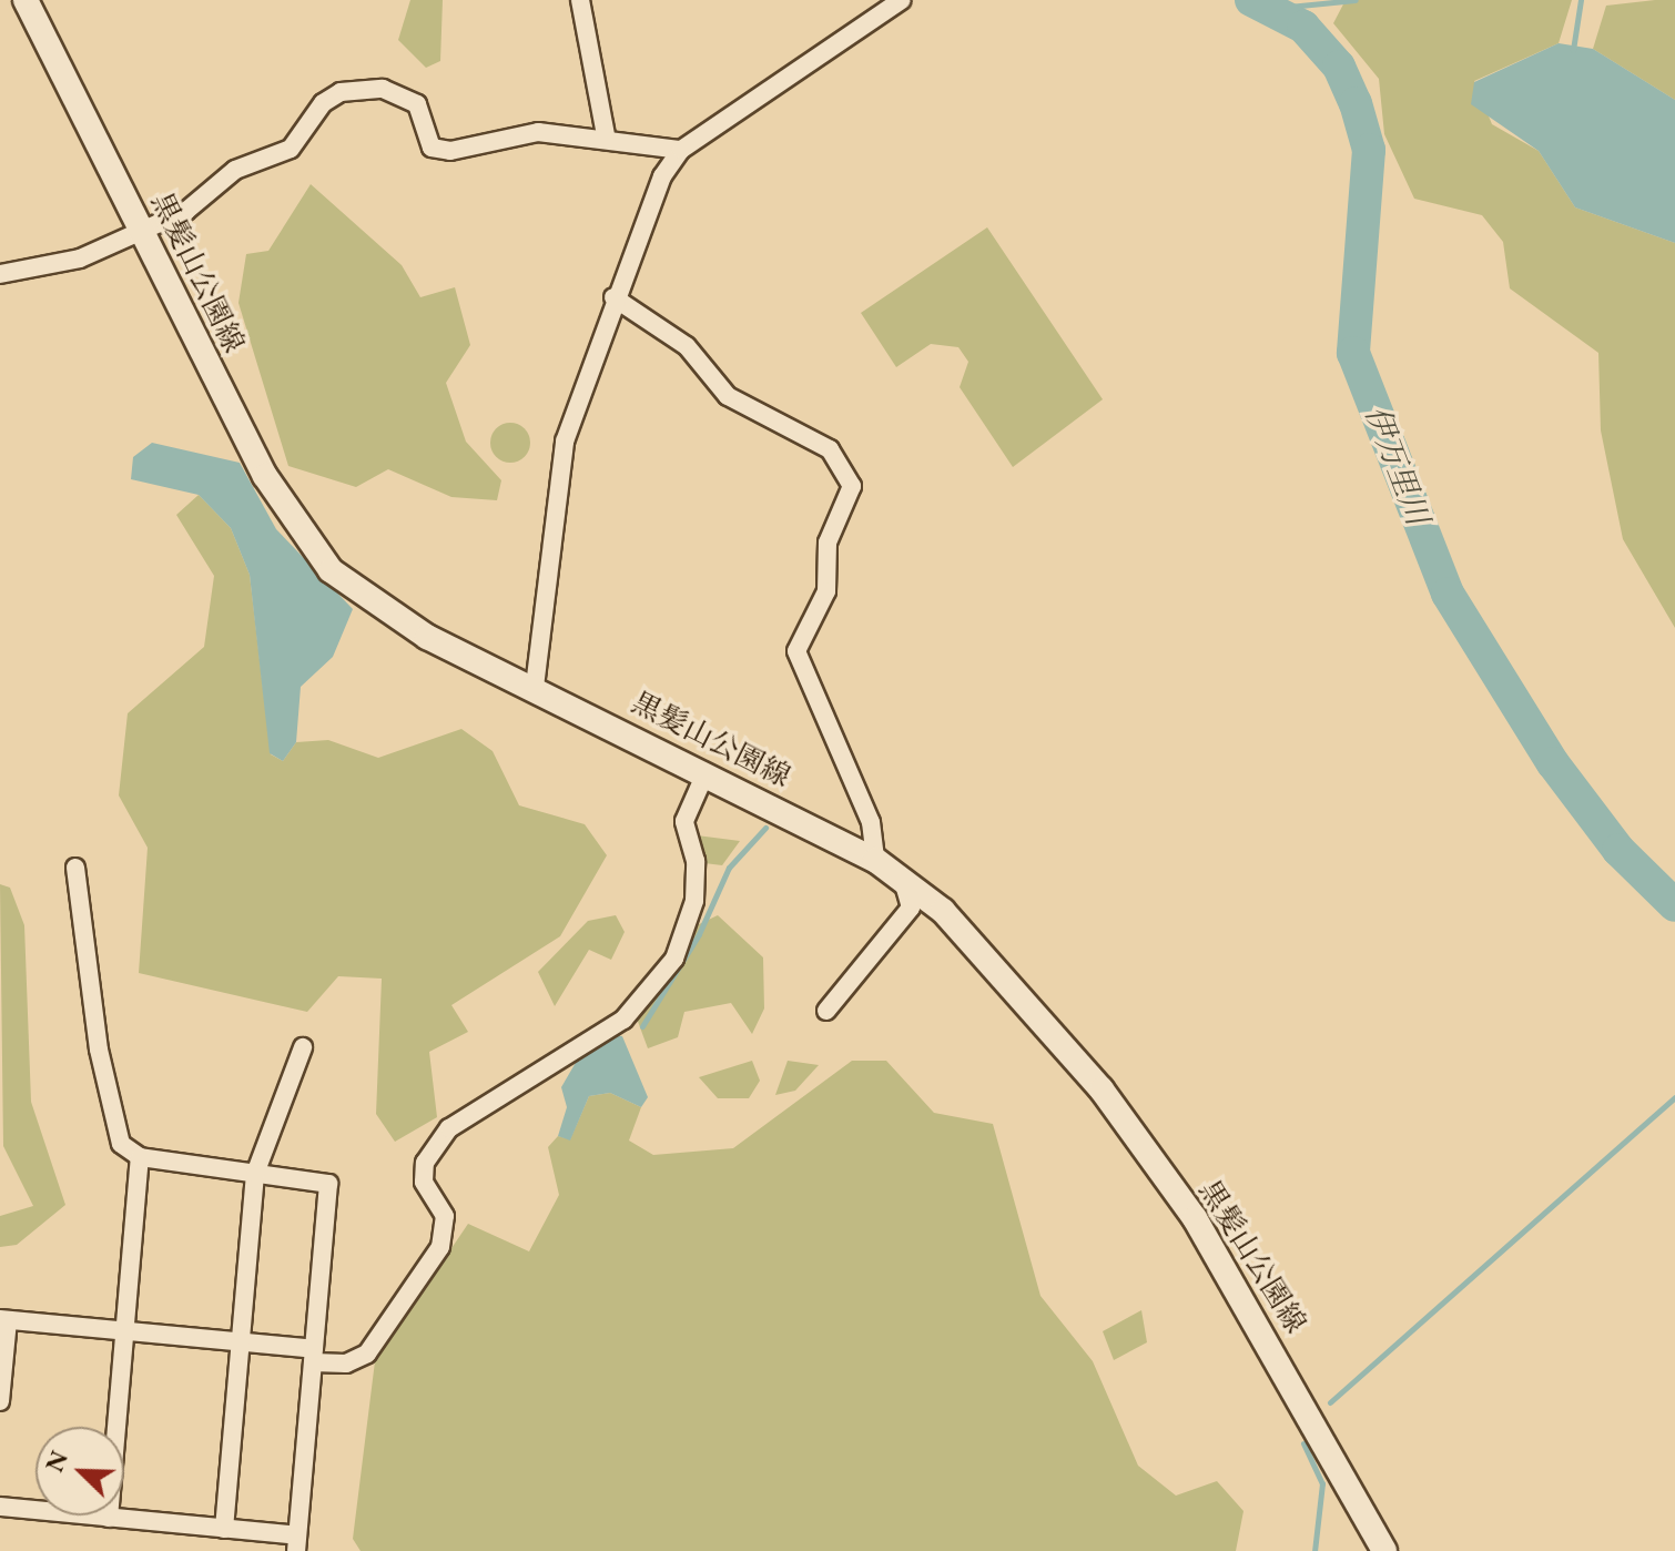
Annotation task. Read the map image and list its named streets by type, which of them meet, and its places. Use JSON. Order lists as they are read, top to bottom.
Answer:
{
  "streets": {
    "main road": ["黒髪山公園線"]
  },
  "water": ["伊万里川"],
  "north": "top left"
}
